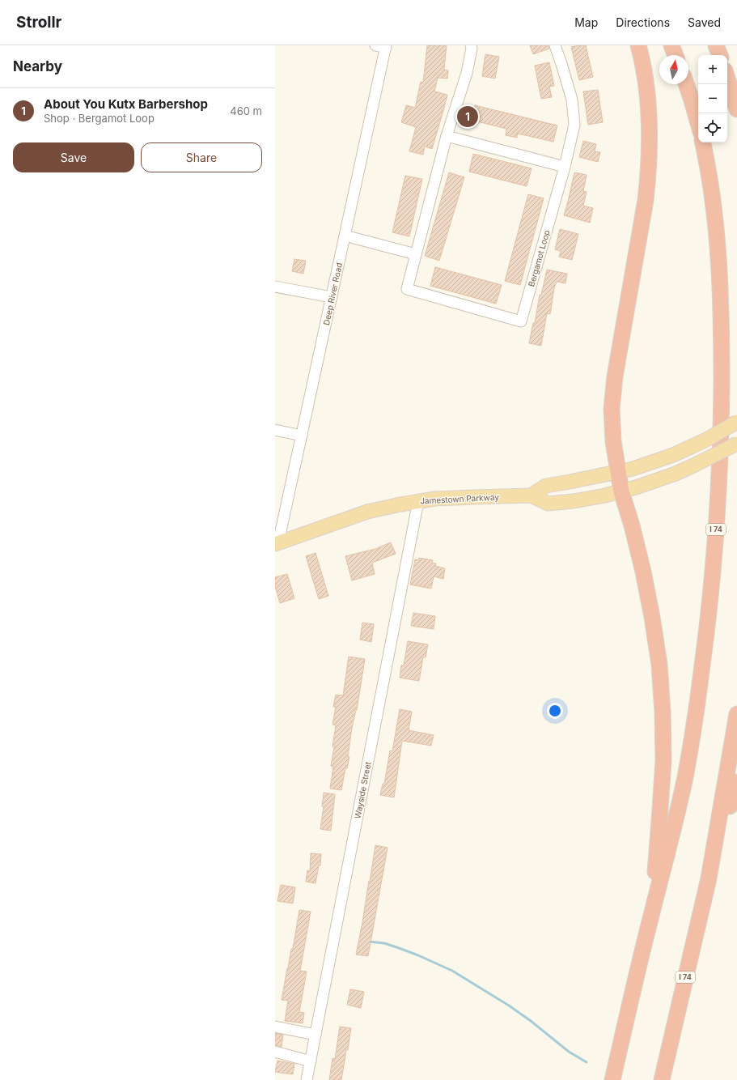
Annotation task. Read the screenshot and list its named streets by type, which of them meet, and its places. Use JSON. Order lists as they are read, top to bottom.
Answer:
{
  "streets": {
    "highway": ["I 74"],
    "main road": ["Jamestown Parkway"],
    "street": ["Bergamot Loop", "Deep River Road", "Wayside Street"]
  },
  "crossings": [
    ["Deep River Road", "Jamestown Parkway"],
    ["Jamestown Parkway", "Wayside Street"]
  ],
  "north": "top",
  "page": {
    "header": "Strollr",
    "nav": ["Map", "Directions", "Saved"],
    "heading": "Nearby",
    "map_buttons": ["+", "−"],
    "list": [
      {
        "mark": "1",
        "name": "About You Kutx Barbershop",
        "note": "Shop · Bergamot Loop",
        "value": "460 m"
      }
    ],
    "pins": "1",
    "buttons": ["Save", "Share"]
  }
}
